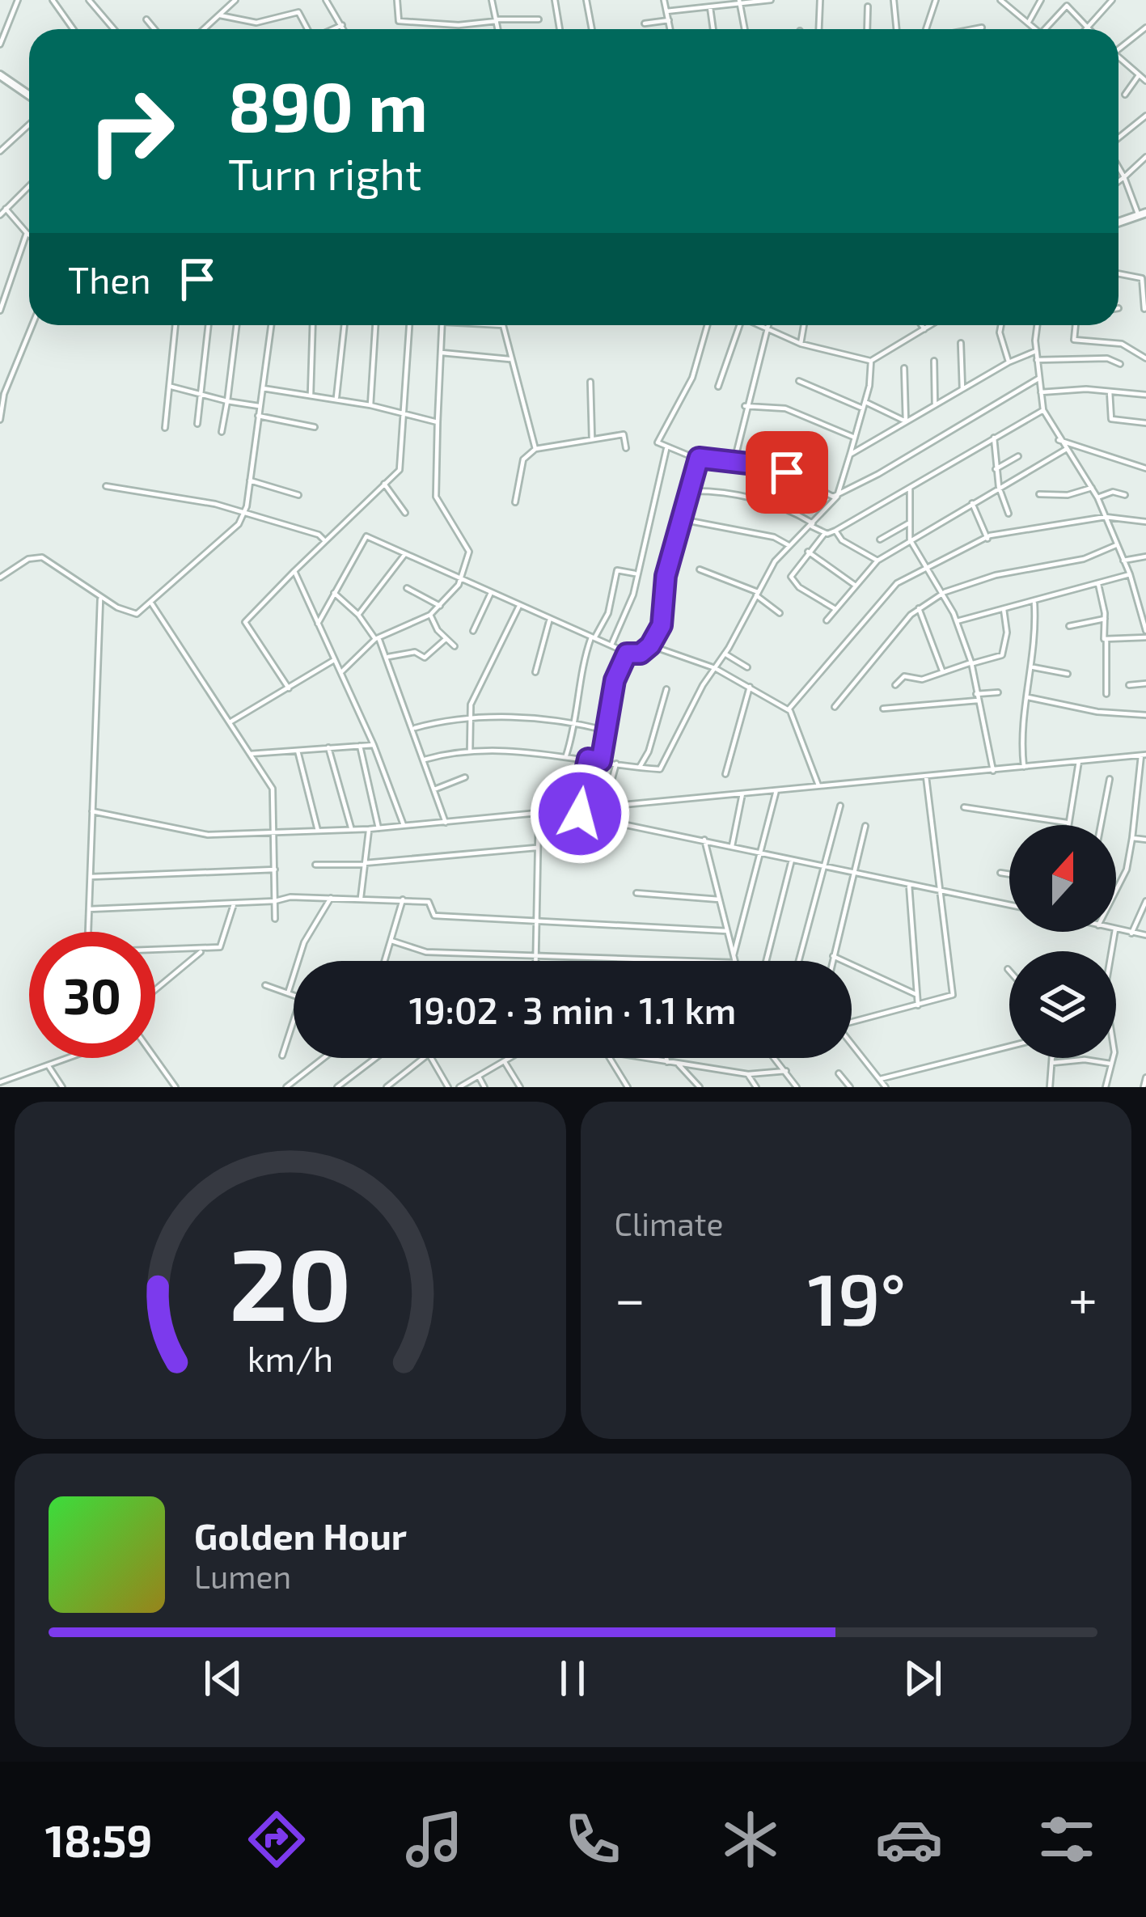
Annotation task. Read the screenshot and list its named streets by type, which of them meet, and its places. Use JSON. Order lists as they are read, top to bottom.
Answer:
{
  "north": "top",
  "page": {
    "turn": ["890 m", "Turn right"],
    "then": "Then",
    "limit": "30",
    "trip": "19:02 · 3 min · 1.1 km",
    "tile": "Climate",
    "heat": ["−", "19°", "+"],
    "song": ["Golden Hour", "Lumen"],
    "tabs": "18:59",
    "gauge": ["20", "km/h"]
  }
}
